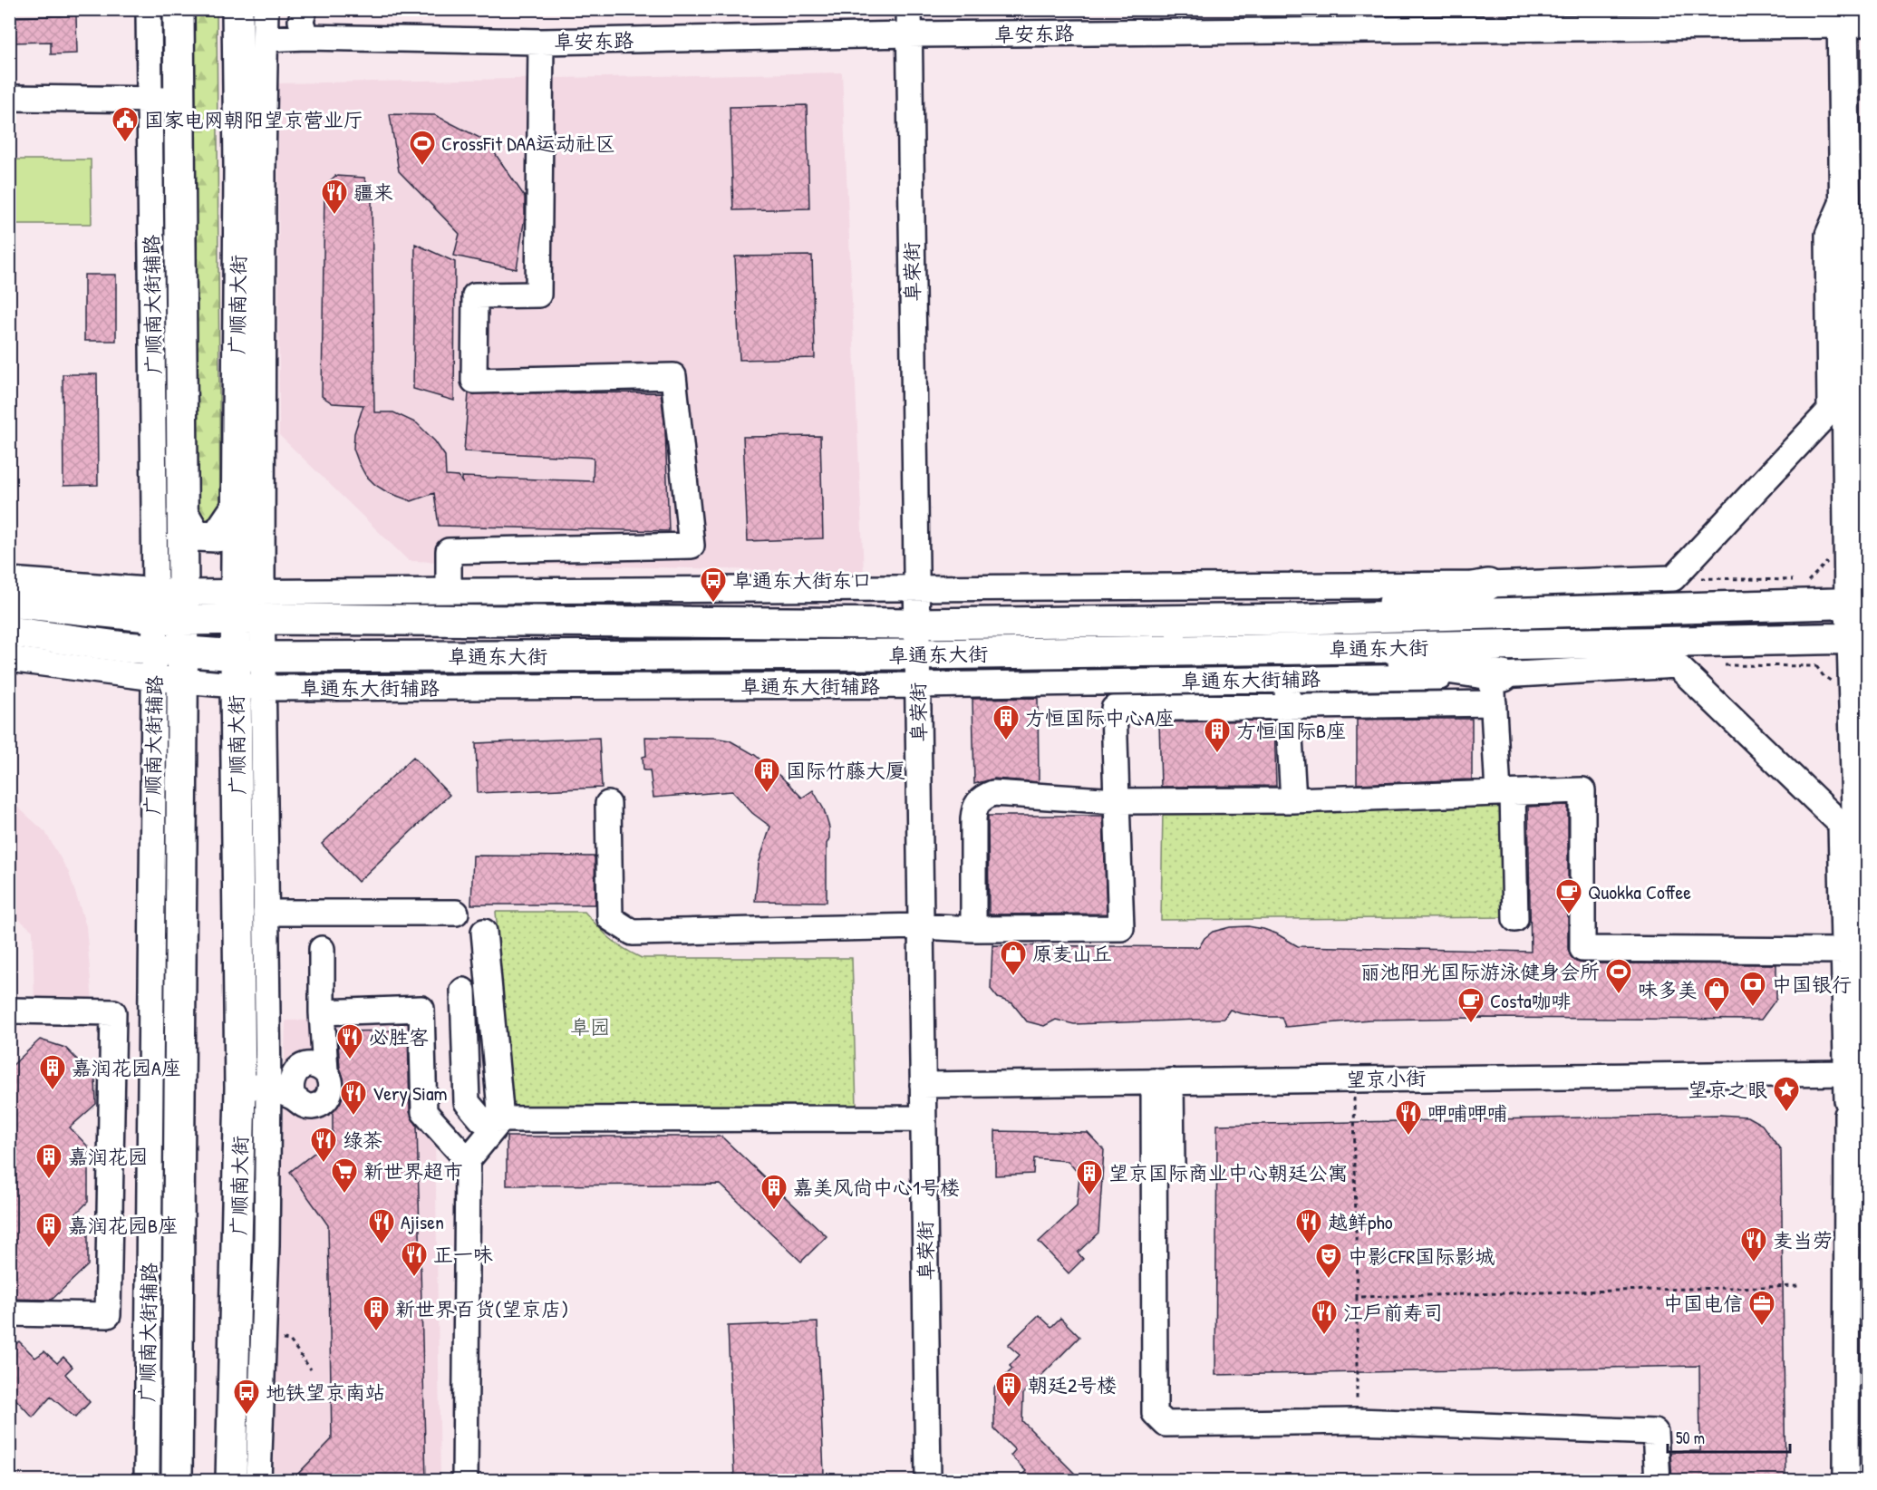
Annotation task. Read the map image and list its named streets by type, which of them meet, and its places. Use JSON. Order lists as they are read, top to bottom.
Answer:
{
  "streets": {
    "main road": ["广顺南大街", "阜通东大街"],
    "street": [
      "阜安东路",
      "阜荣街",
      "广顺南大街辅路",
      "阜通东大街辅路",
      "望京小街"
    ]
  },
  "crossings": [
    ["阜安东路", "阜荣街"],
    ["阜荣街", "阜通东大街"],
    ["阜荣街", "阜通东大街辅路"],
    ["阜荣街", "望京小街"],
    ["广顺南大街辅路", "阜通东大街"],
    ["广顺南大街", "阜通东大街"],
    ["广顺南大街", "阜通东大街辅路"],
    ["阜通东大街", "阜通东大街辅路"]
  ],
  "parks": ["阜园"],
  "places": {
    "public building": ["国家电网朝阳望京营业厅"],
    "sports": ["CrossFit DAA运动社区", "丽池阳光国际游泳健身会所"],
    "restaurant": [
      "疆来",
      "必胜客",
      "Very Siam",
      "呷哺呷哺",
      "绿茶",
      "Ajisen",
      "越鲜pho",
      "麦当劳",
      "正一味",
      "江户前寿司"
    ],
    "bus stop": ["阜通东大街东口", "地铁望京南站"],
    "building": [
      "方恒国际中心A座",
      "方恒国际B座",
      "国际竹藤大厦",
      "嘉润花园A座",
      "嘉润花园",
      "望京国际商业中心朝廷公寓",
      "嘉美风尚中心1号楼",
      "嘉润花园B座",
      "新世界百货(望京店)",
      "朝廷2号楼"
    ],
    "cafe": ["Quokka Coffee", "Costa咖啡"],
    "shop": ["原麦山丘", "味多美"],
    "bank": ["中国银行"],
    "place": ["望京之眼"],
    "supermarket": ["新世界超市"],
    "theatre": ["中影CFR国际影城"],
    "office": ["中国电信"]
  },
  "scale_bar": "50 m"
}
